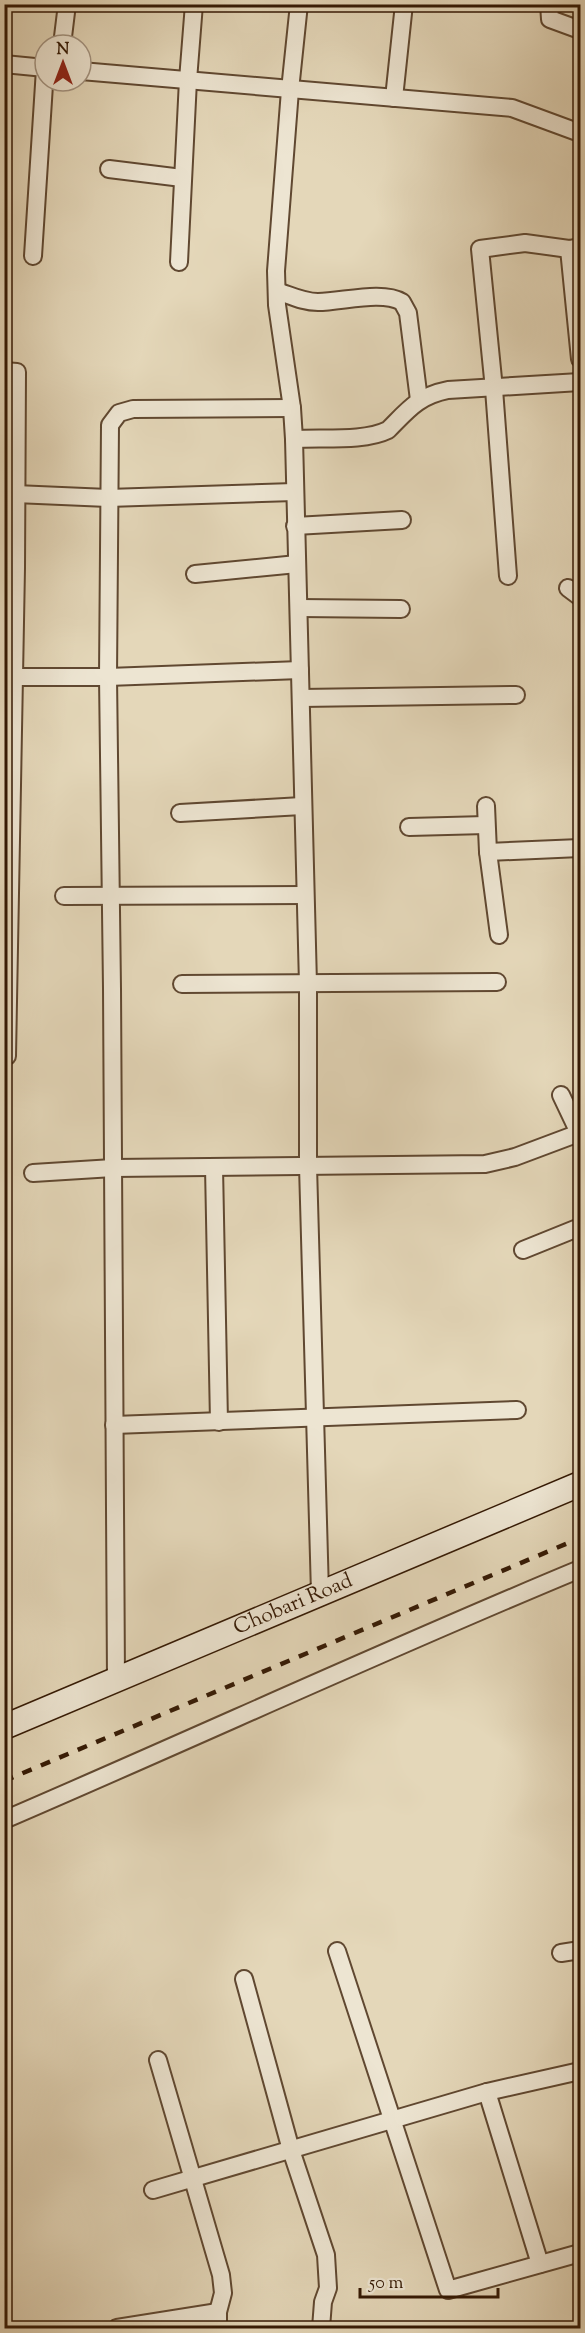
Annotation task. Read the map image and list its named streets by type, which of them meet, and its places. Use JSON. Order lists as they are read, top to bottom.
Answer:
{
  "streets": {
    "street": ["Chobari Road"]
  },
  "scale_bar": "50 m",
  "north": "top"
}
